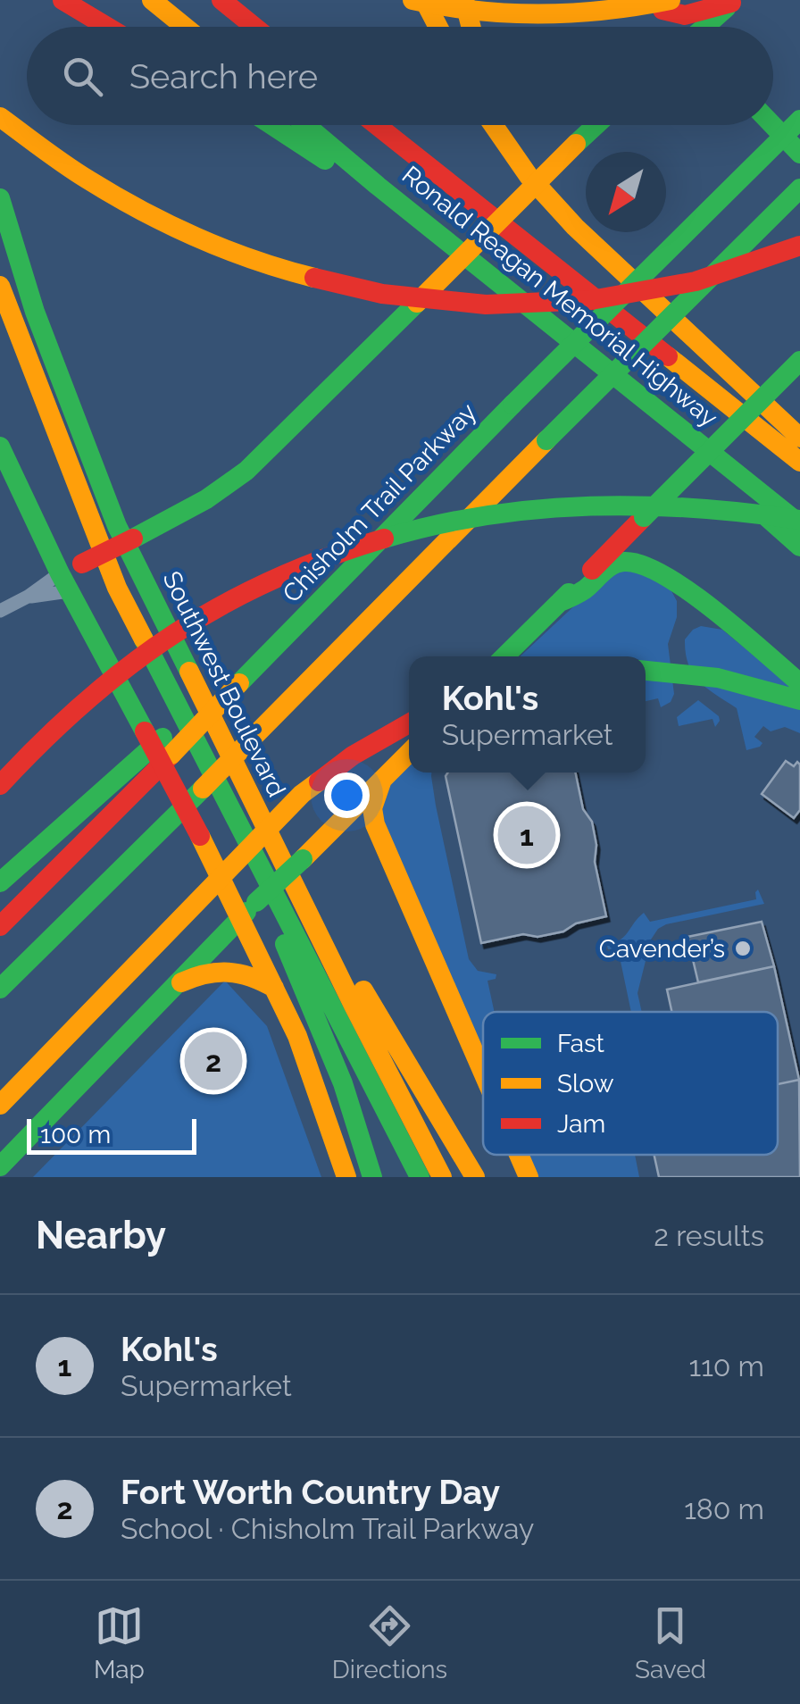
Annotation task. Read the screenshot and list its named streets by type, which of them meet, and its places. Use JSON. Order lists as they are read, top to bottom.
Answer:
{
  "streets": {
    "main road": ["Ronald Reagan Memorial Highway", "Chisholm Trail Parkway", "Southwest Boulevard"]
  },
  "places": ["Cavender’s"],
  "legend": ["Fast", "Slow", "Jam"],
  "scale_bar": "100 m",
  "north": "bottom left",
  "page": {
    "search": "Search here",
    "popup": ["Kohl's", "Supermarket"],
    "pins": ["1", "2"],
    "scale": "100 m",
    "heading": ["Nearby", "2 results"],
    "list": [
      {
        "mark": "1",
        "name": "Kohl's",
        "note": "Supermarket",
        "value": "110 m"
      },
      {
        "mark": "2",
        "name": "Fort Worth Country Day",
        "note": "School · Chisholm Trail Parkway",
        "value": "180 m"
      }
    ],
    "nav": ["Map", "Directions", "Saved"]
  }
}
